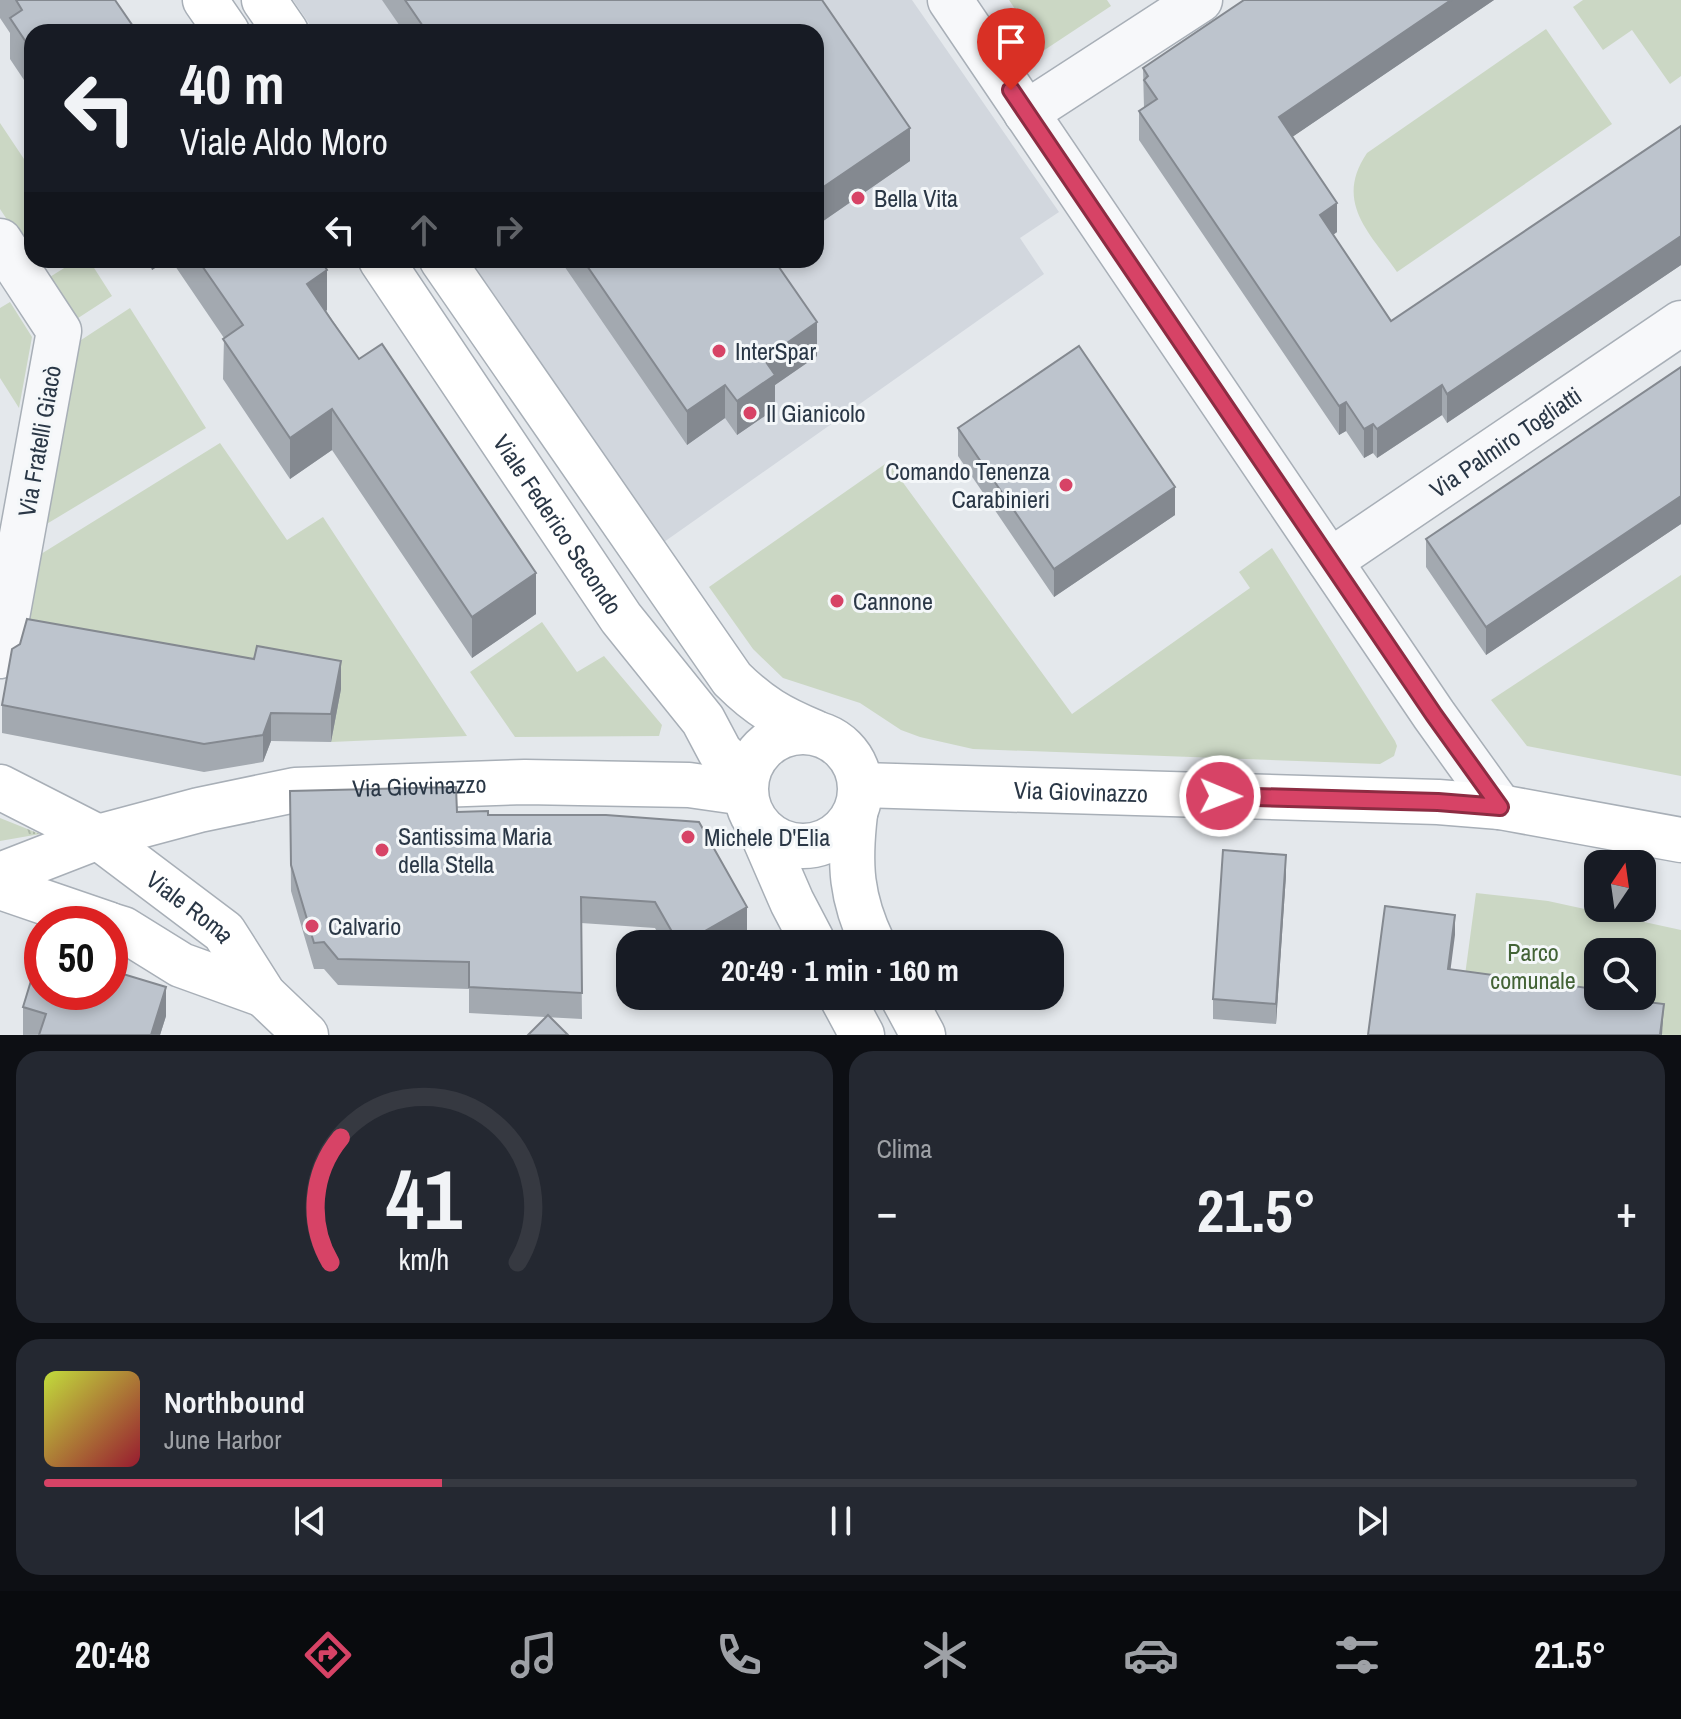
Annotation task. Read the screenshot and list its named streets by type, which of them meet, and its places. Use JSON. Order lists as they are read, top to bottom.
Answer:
{
  "streets": {
    "main road": ["Viale Federico Secondo", "Via Giovinazzo", "Viale Roma"],
    "street": ["Via Fratelli Giacò", "Via Palmiro Togliatti"]
  },
  "crossings": [
    ["Viale Federico Secondo", "Via Giovinazzo"],
    ["Via Giovinazzo", "Viale Roma"]
  ],
  "parks": ["Parco comunale"],
  "places": [
    "Bella Vita",
    "InterSpar",
    "Il Gianicolo",
    "Comando Tenenza Carabinieri",
    "Cannone",
    "Michele D'Elia",
    "Santissima Maria della Stella",
    "Calvario"
  ],
  "north": "top",
  "page": {
    "turn": ["40 m", "Viale Aldo Moro"],
    "limit": "50",
    "trip": "20:49 · 1 min · 160 m",
    "tile": "Clima",
    "heat": ["−", "21.5°", "+"],
    "song": ["Northbound", "June Harbor"],
    "tabs": ["20:48", "21.5°"],
    "gauge": ["41", "km/h"]
  }
}
